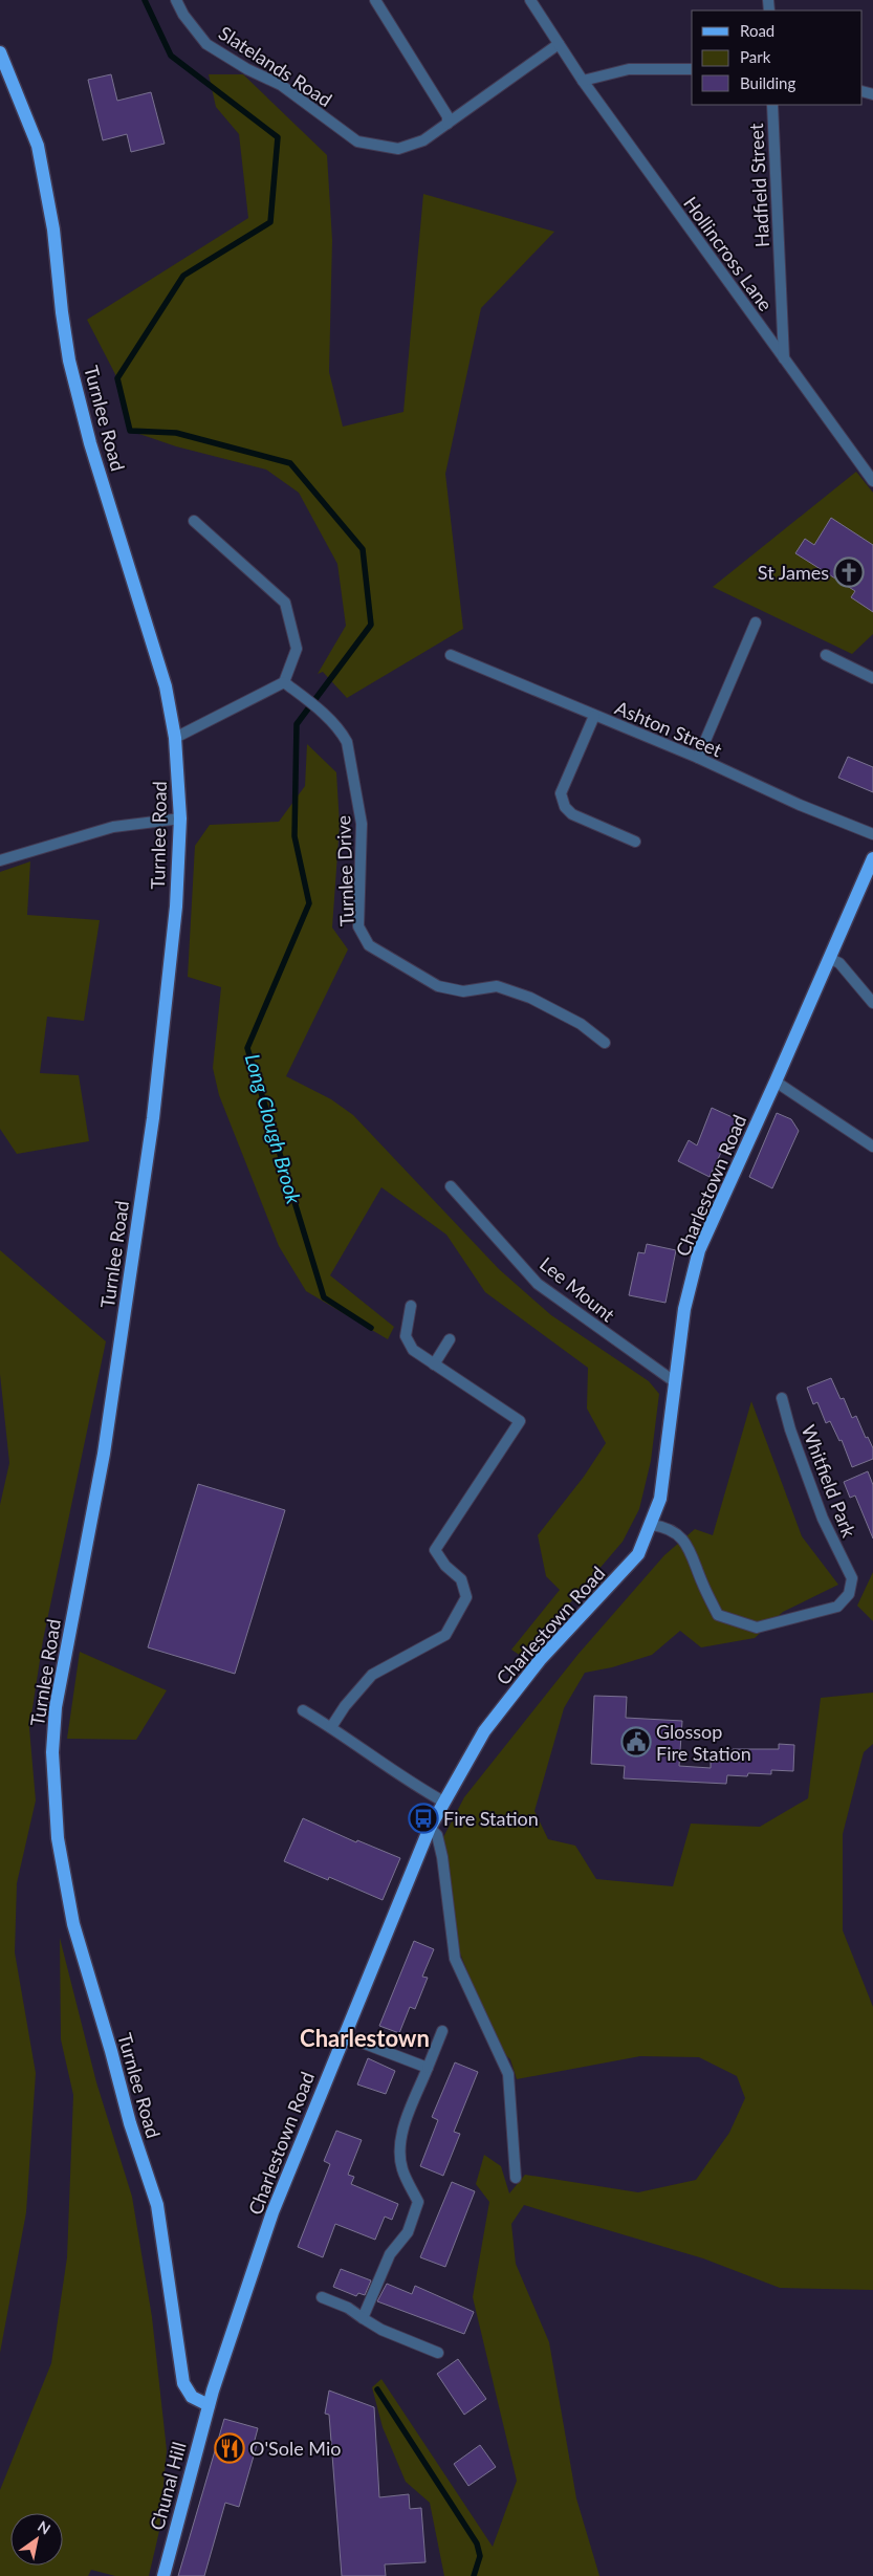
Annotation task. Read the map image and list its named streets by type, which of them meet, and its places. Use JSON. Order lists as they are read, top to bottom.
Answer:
{
  "streets": {
    "main road": ["Turnlee Road", "Charlestown Road", "Chunal Hill"],
    "street": [
      "Slatelands Road",
      "Hadfield Street",
      "Hollincross Lane",
      "Ashton Street",
      "Turnlee Drive",
      "Lee Mount",
      "Whitfield Park"
    ]
  },
  "crossings": [
    ["Slatelands Road", "Hollincross Lane"],
    ["Hadfield Street", "Hollincross Lane"],
    ["Turnlee Road", "Charlestown Road"],
    ["Turnlee Road", "Chunal Hill"],
    ["Charlestown Road", "Lee Mount"],
    ["Charlestown Road", "Whitfield Park"],
    ["Charlestown Road", "Chunal Hill"]
  ],
  "districts": ["Charlestown"],
  "water": ["Long Clough Brook"],
  "places": {
    "church": ["St James"],
    "public building": ["Glossop Fire Station"],
    "bus stop": ["Fire Station"],
    "restaurant": ["O'Sole Mio"]
  },
  "legend": ["Road", "Park", "Building"],
  "north": "top right"
}
